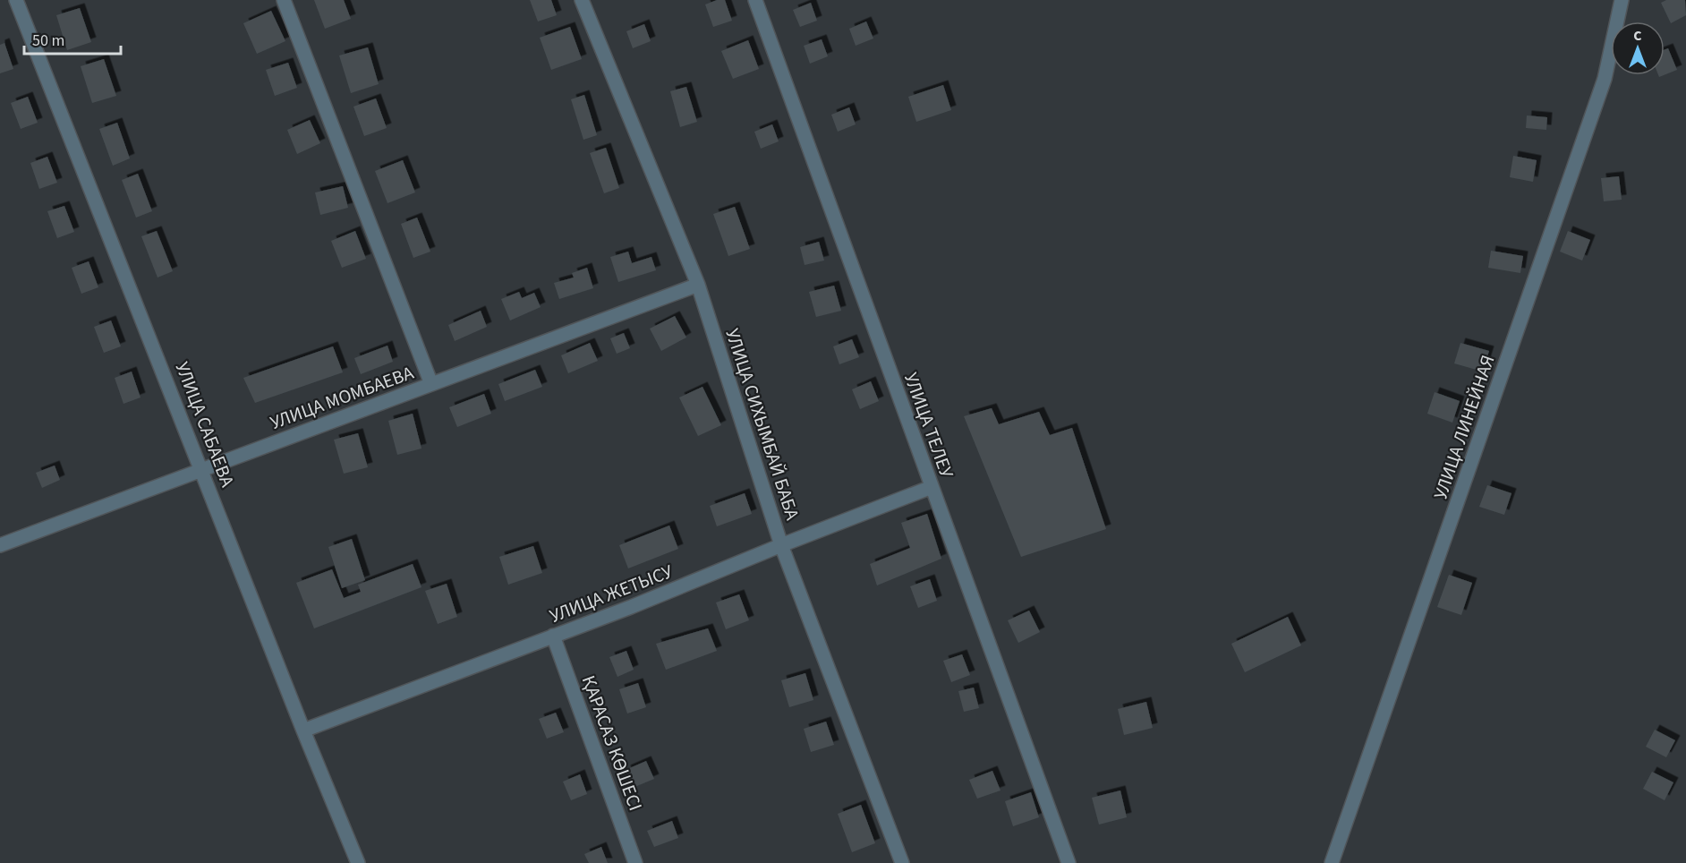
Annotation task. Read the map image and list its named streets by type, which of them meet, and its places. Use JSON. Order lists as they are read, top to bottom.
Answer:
{
  "streets": {
    "street": [
      "УЛИЦА МОМБАЕВА",
      "УЛИЦА САБАЕВА",
      "УЛИЦА СИХЫМБАЙ БАБА",
      "УЛИЦА ТЕЛЕУ",
      "УЛИЦА ЛИНЕЙНАЯ",
      "УЛИЦА ЖЕТЫСУ",
      "ҚАРАСАЗ КӨШЕСІ"
    ]
  },
  "crossings": [
    ["УЛИЦА МОМБАЕВА", "УЛИЦА САБАЕВА"],
    ["УЛИЦА МОМБАЕВА", "УЛИЦА СИХЫМБАЙ БАБА"],
    ["УЛИЦА САБАЕВА", "УЛИЦА ЖЕТЫСУ"],
    ["УЛИЦА СИХЫМБАЙ БАБА", "УЛИЦА ЖЕТЫСУ"],
    ["УЛИЦА ТЕЛЕУ", "УЛИЦА ЖЕТЫСУ"],
    ["УЛИЦА ЖЕТЫСУ", "ҚАРАСАЗ КӨШЕСІ"]
  ],
  "scale_bar": "50 m",
  "north": "top"
}
